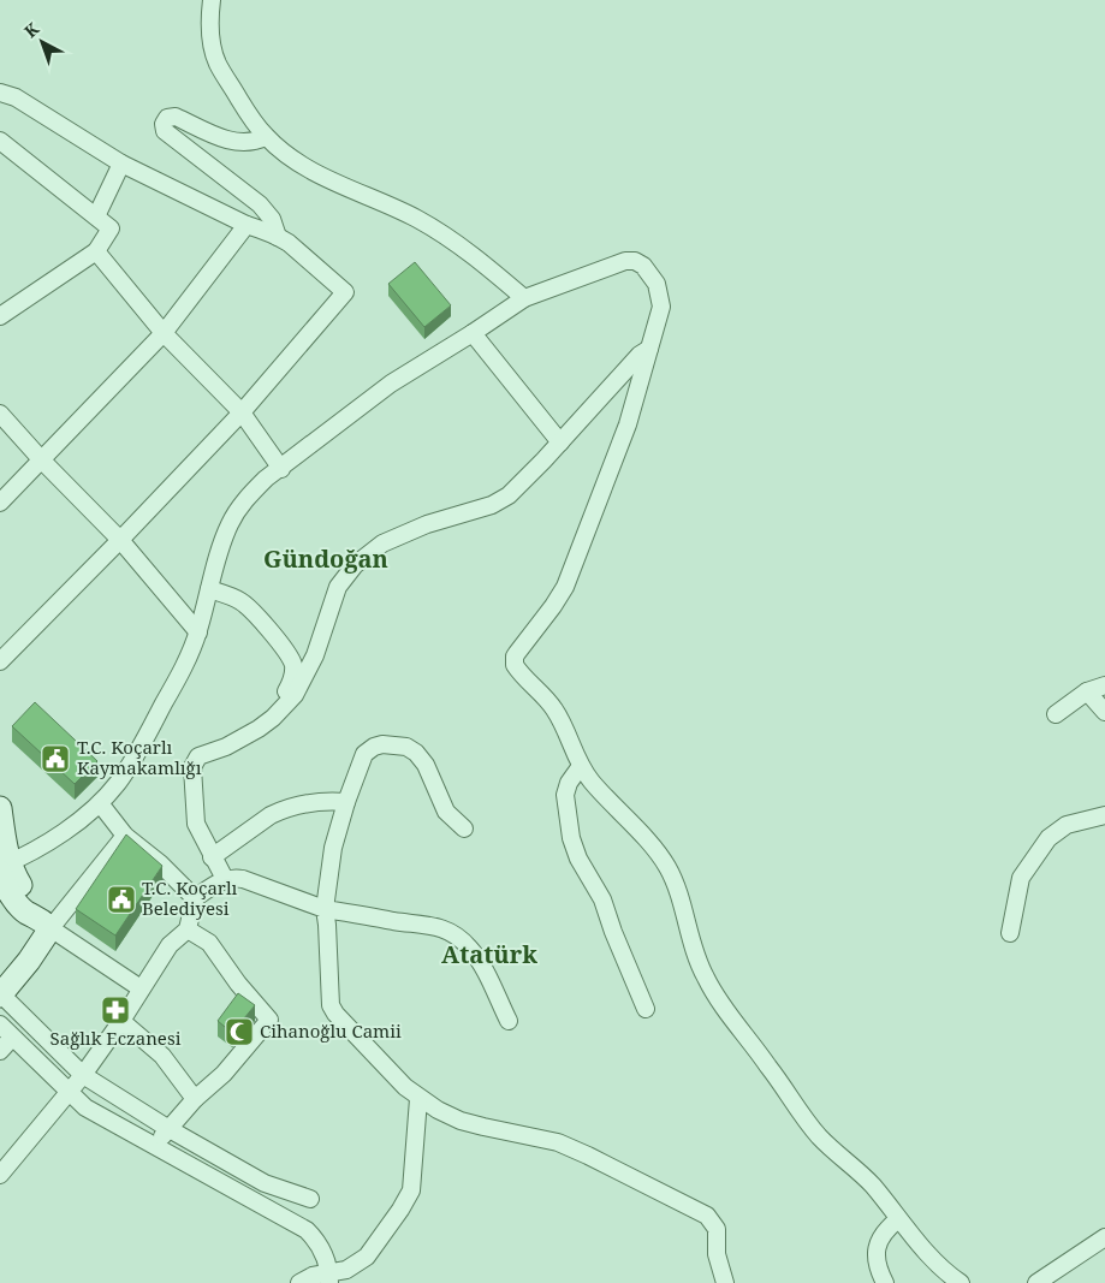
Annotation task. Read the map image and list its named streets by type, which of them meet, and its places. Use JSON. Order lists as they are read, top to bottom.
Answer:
{
  "districts": ["Gündoğan", "Atatürk"],
  "places": {
    "public building": ["T.C. Koçarlı Kaymakamlığı", "T.C. Koçarlı Belediyesi"],
    "pharmacy": ["Sağlık Eczanesi"],
    "mosque": ["Cihanoğlu Camii"]
  },
  "north": "top left"
}
